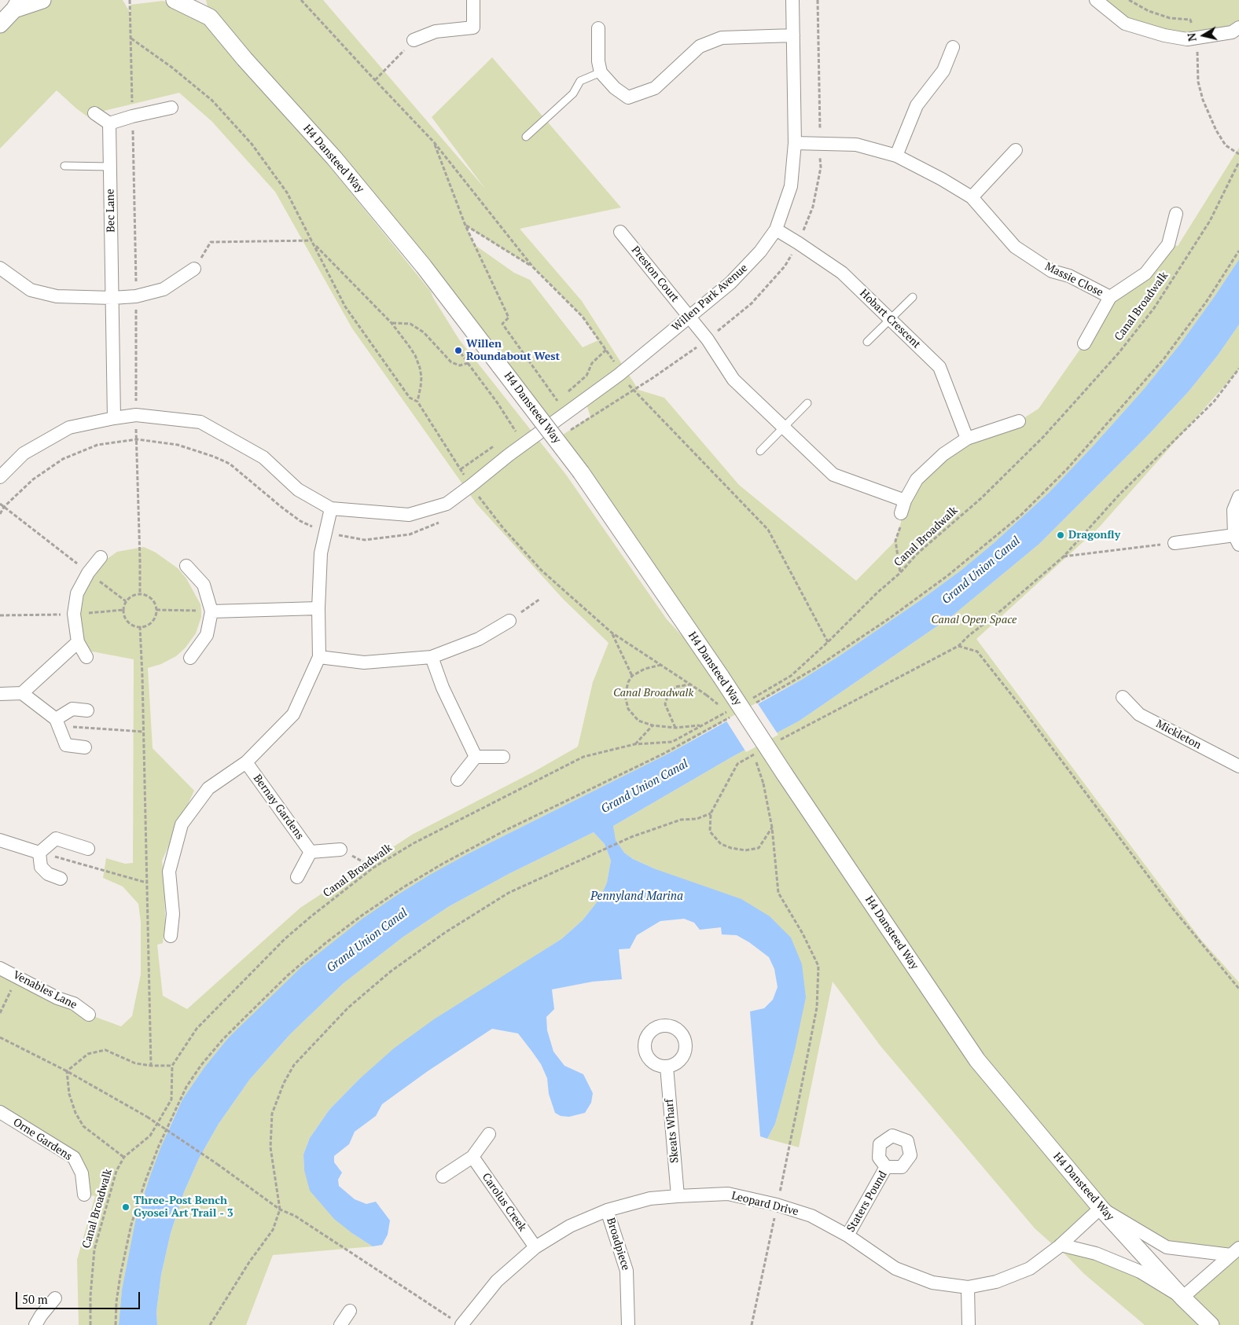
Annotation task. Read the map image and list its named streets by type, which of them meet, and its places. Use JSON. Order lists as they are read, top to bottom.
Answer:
{
  "streets": {
    "street": [
      "H4 Dansteed Way",
      "Bec Lane",
      "Preston Court",
      "Massie Close",
      "Willen Park Avenue",
      "Hobart Crescent",
      "Mickleton",
      "Bernay Gardens",
      "Venables Lane",
      "Skeats Wharf",
      "Orne Gardens",
      "Staters Pound",
      "Carolus Creek",
      "Leopard Drive",
      "Broadpiece"
    ],
    "path": ["Canal Broadwalk"]
  },
  "crossings": [
    ["H4 Dansteed Way", "Leopard Drive"],
    ["Preston Court", "Willen Park Avenue"],
    ["Massie Close", "Willen Park Avenue"],
    ["Willen Park Avenue", "Hobart Crescent"],
    ["Skeats Wharf", "Leopard Drive"],
    ["Staters Pound", "Leopard Drive"],
    ["Carolus Creek", "Leopard Drive"],
    ["Leopard Drive", "Broadpiece"]
  ],
  "water": ["Grand Union Canal", "Pennyland Marina"],
  "parks": ["Canal Open Space", "Canal Broadwalk"],
  "places": ["Willen Roundabout West", "Dragonfly", "Three-Post Bench Gyosei Art Trail - 3"],
  "scale_bar": "50 m",
  "north": "left"
}
